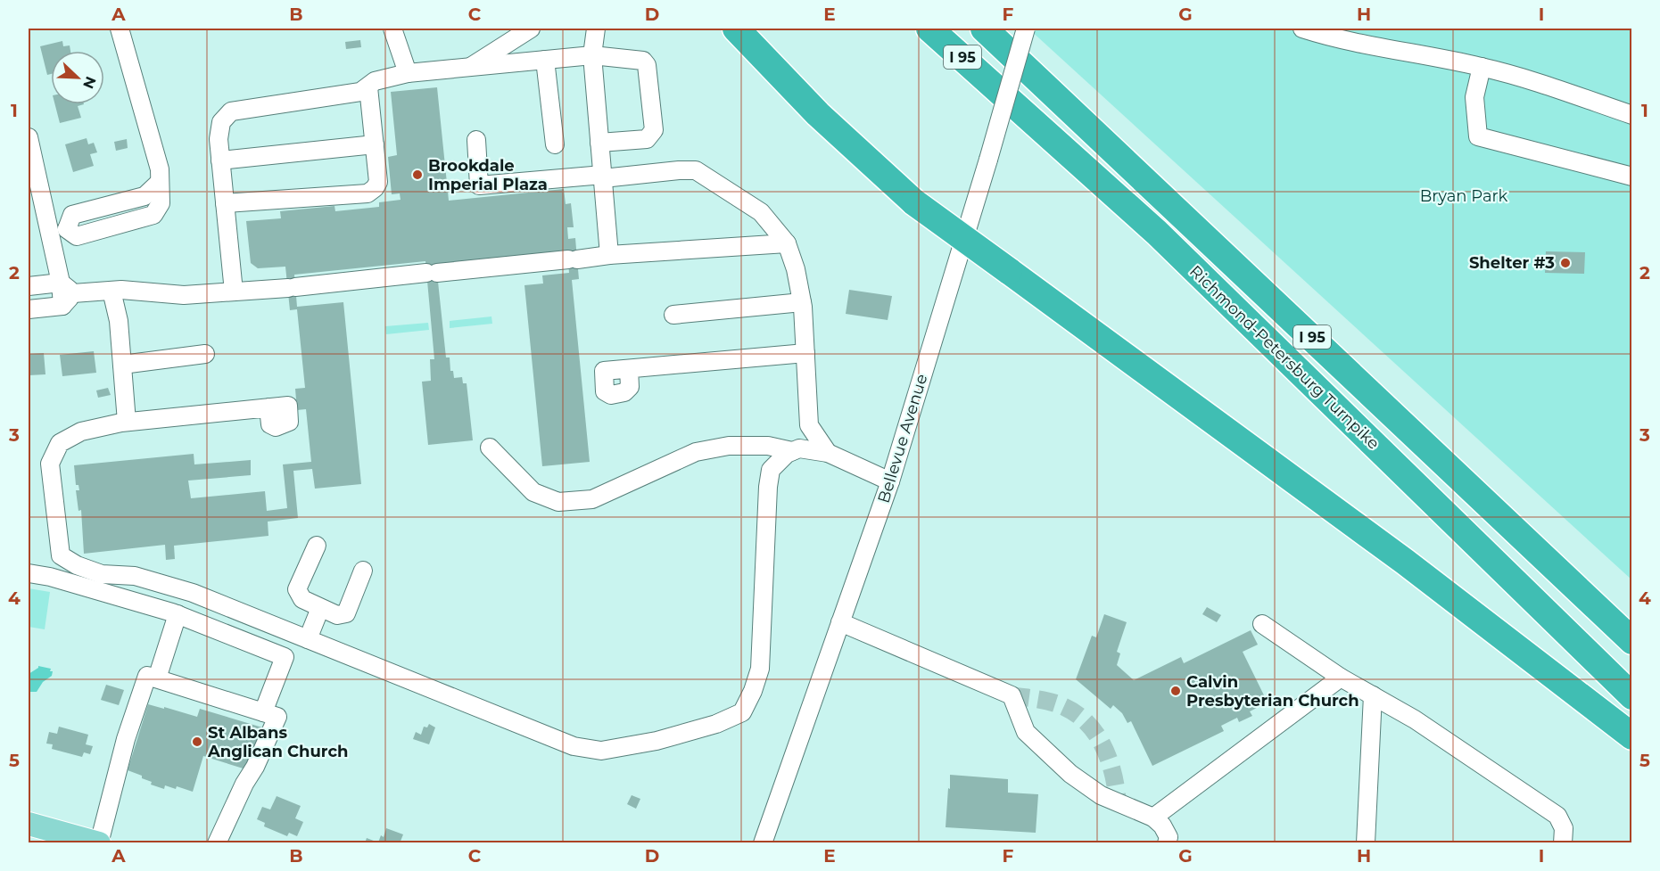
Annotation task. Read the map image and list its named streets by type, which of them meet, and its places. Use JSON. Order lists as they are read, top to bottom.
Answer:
{
  "streets": {
    "highway": ["I 95", "Richmond-Petersburg Turnpike"],
    "street": ["Bellevue Avenue"]
  },
  "parks": ["Bryan Park"],
  "places": [
    "Brookdale Imperial Plaza",
    "Shelter #3",
    "Calvin Presbyterian Church",
    "St Albans Anglican Church"
  ],
  "north": "bottom right",
  "grid": {
    "columns": [
      "A",
      "B",
      "C",
      "D",
      "E",
      "F",
      "G",
      "H",
      "I"
    ],
    "rows": [
      "1",
      "2",
      "3",
      "4",
      "5"
    ]
  }
}
